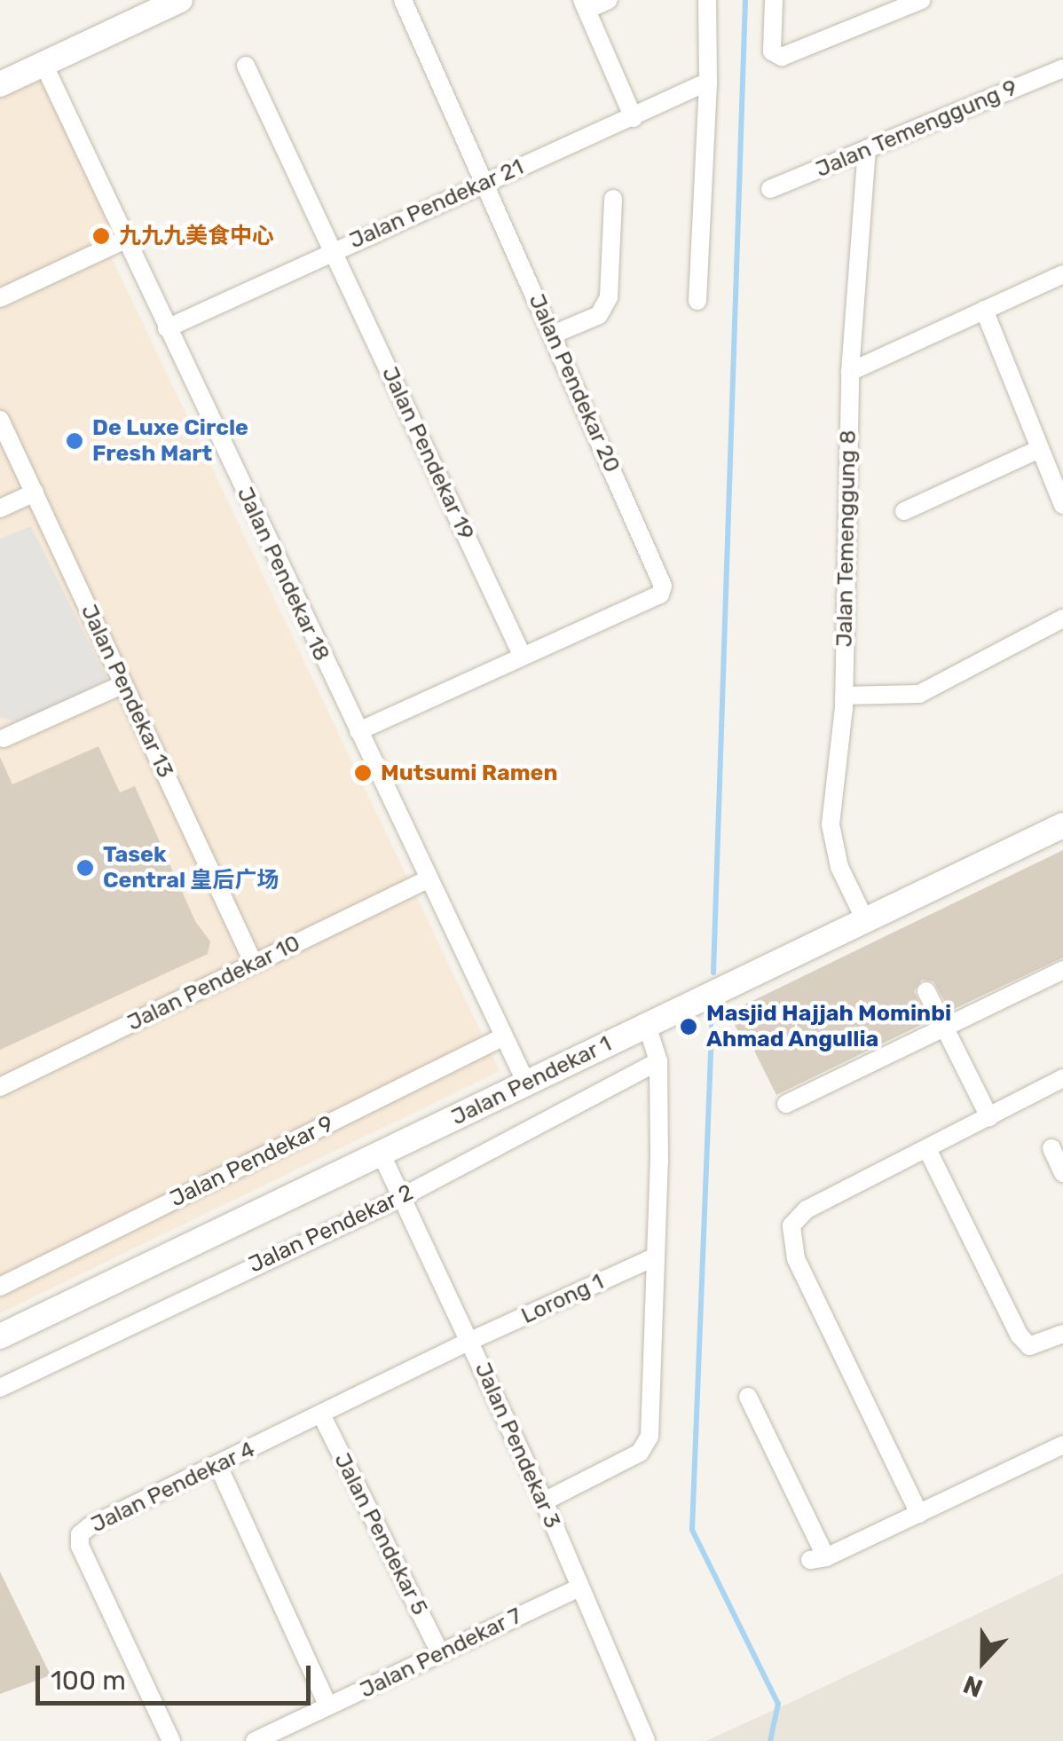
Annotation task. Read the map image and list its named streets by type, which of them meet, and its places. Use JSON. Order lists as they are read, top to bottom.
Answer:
{
  "streets": {
    "street": [
      "Jalan Temenggung 9",
      "Jalan Pendekar 21",
      "Jalan Pendekar 20",
      "Jalan Pendekar 19",
      "Jalan Temenggung 8",
      "Jalan Pendekar 18",
      "Jalan Pendekar 13",
      "Jalan Pendekar 10",
      "Jalan Pendekar 1",
      "Jalan Pendekar 9",
      "Jalan Pendekar 2",
      "Lorong 1",
      "Jalan Pendekar 3",
      "Jalan Pendekar 4",
      "Jalan Pendekar 5",
      "Jalan Pendekar 7"
    ]
  },
  "crossings": [
    ["Jalan Temenggung 9", "Jalan Temenggung 8"],
    ["Jalan Pendekar 21", "Jalan Pendekar 20"],
    ["Jalan Pendekar 21", "Jalan Pendekar 19"],
    ["Jalan Pendekar 21", "Jalan Pendekar 18"],
    ["Jalan Pendekar 20", "Jalan Pendekar 19"],
    ["Jalan Temenggung 8", "Jalan Pendekar 1"],
    ["Jalan Pendekar 18", "Jalan Pendekar 10"],
    ["Jalan Pendekar 18", "Jalan Pendekar 1"],
    ["Jalan Pendekar 18", "Jalan Pendekar 9"],
    ["Jalan Pendekar 13", "Jalan Pendekar 10"],
    ["Jalan Pendekar 1", "Jalan Pendekar 3"],
    ["Jalan Pendekar 2", "Jalan Pendekar 3"],
    ["Lorong 1", "Jalan Pendekar 3"],
    ["Lorong 1", "Jalan Pendekar 4"],
    ["Jalan Pendekar 3", "Jalan Pendekar 4"],
    ["Jalan Pendekar 3", "Jalan Pendekar 7"],
    ["Jalan Pendekar 4", "Jalan Pendekar 5"],
    ["Jalan Pendekar 5", "Jalan Pendekar 7"]
  ],
  "places": [
    "九九九美食中心",
    "De Luxe Circle Fresh Mart",
    "Mutsumi Ramen",
    "Tasek Central 皇后广场",
    "Masjid Hajjah Mominbi Ahmad Angullia"
  ],
  "scale_bar": "100 m",
  "north": "bottom"
}
